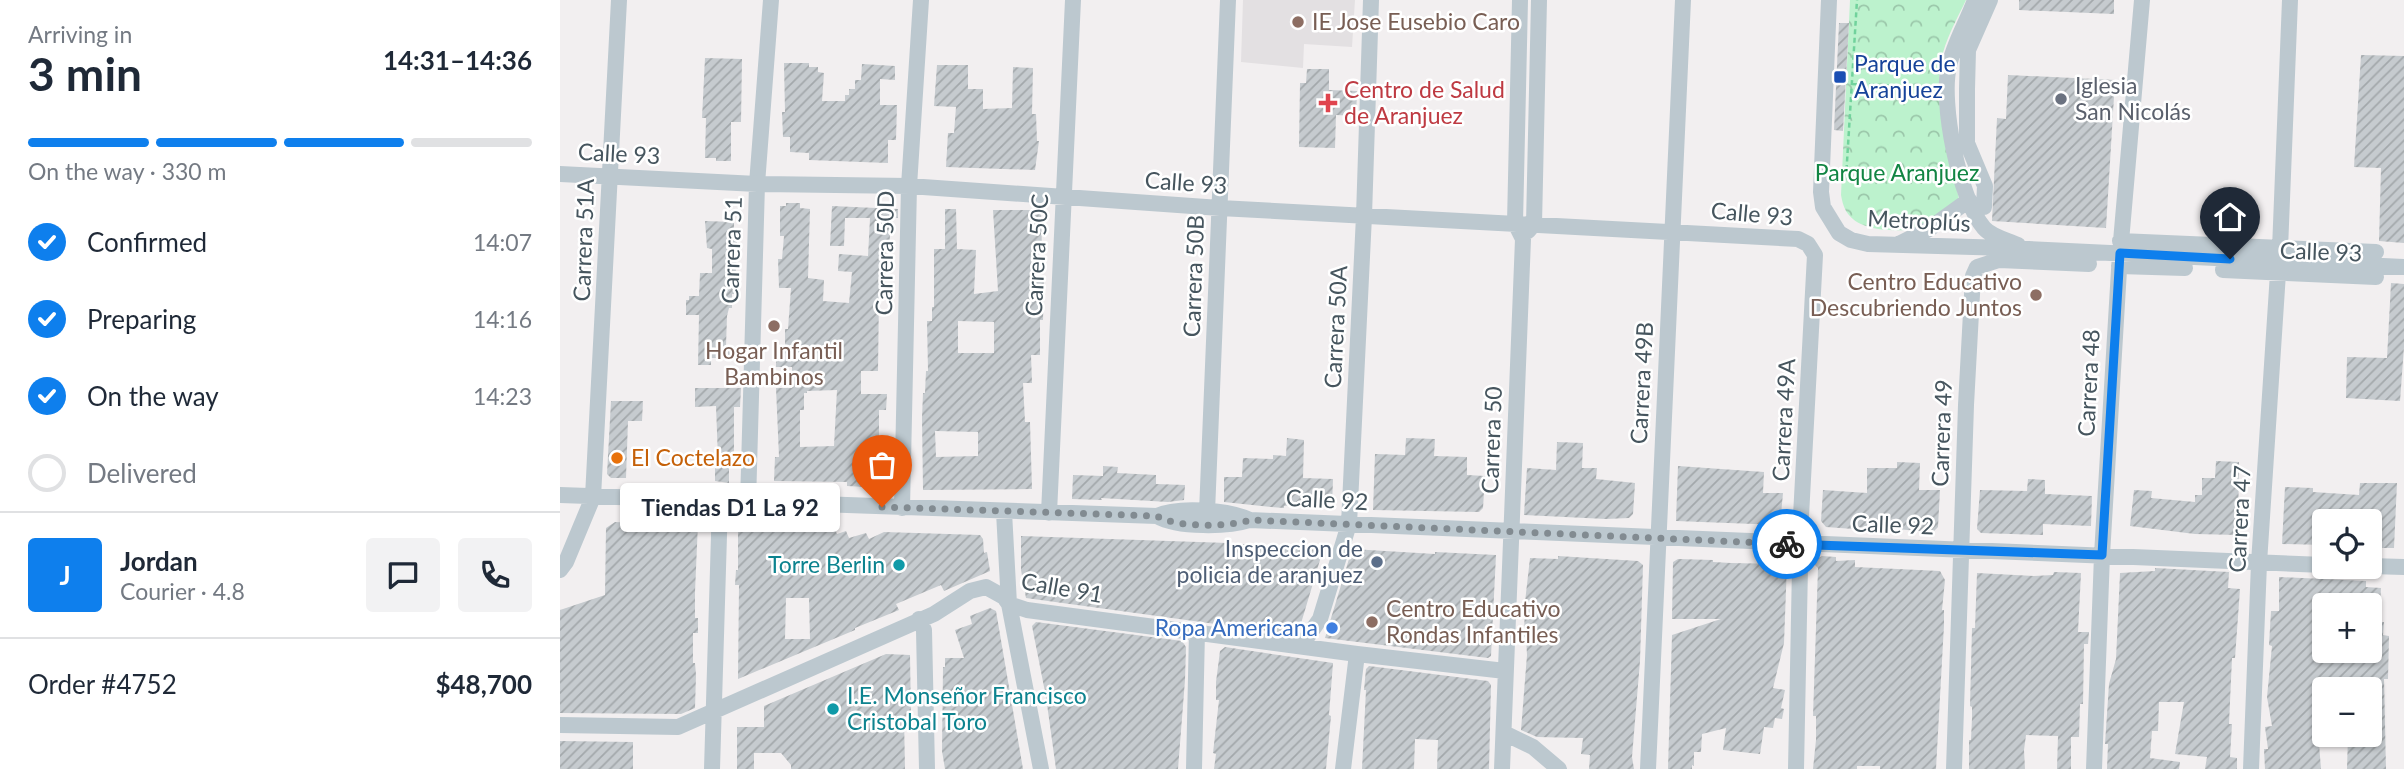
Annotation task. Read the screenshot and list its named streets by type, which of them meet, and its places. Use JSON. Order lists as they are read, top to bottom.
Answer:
{
  "streets": {
    "street": [
      "Calle 93",
      "Metroplús",
      "Carrera 51A",
      "Carrera 51",
      "Carrera 50D",
      "Carrera 50C",
      "Carrera 50B",
      "Carrera 50A",
      "Carrera 49B",
      "Carrera 48",
      "Carrera 49A",
      "Carrera 49",
      "Carrera 50",
      "Calle 92",
      "Carrera 47",
      "Calle 91"
    ]
  },
  "crossings": [
    ["Calle 93", "Metroplús"],
    ["Calle 93", "Carrera 51A"],
    ["Calle 93", "Carrera 51"],
    ["Calle 93", "Carrera 50D"],
    ["Calle 93", "Carrera 50C"],
    ["Calle 93", "Carrera 50B"],
    ["Calle 93", "Carrera 50A"],
    ["Calle 93", "Carrera 49B"],
    ["Calle 93", "Carrera 48"],
    ["Calle 93", "Carrera 49A"],
    ["Calle 93", "Carrera 50"],
    ["Calle 93", "Carrera 47"],
    ["Metroplús", "Carrera 48"],
    ["Carrera 51A", "Calle 92"],
    ["Carrera 51", "Calle 92"],
    ["Carrera 50D", "Calle 92"],
    ["Carrera 50C", "Calle 92"],
    ["Carrera 50B", "Calle 92"],
    ["Carrera 50A", "Calle 92"],
    ["Carrera 50A", "Calle 91"],
    ["Carrera 49B", "Calle 92"],
    ["Carrera 48", "Calle 92"],
    ["Carrera 49A", "Calle 92"],
    ["Carrera 49", "Calle 92"],
    ["Carrera 50", "Calle 92"],
    ["Carrera 50", "Calle 91"],
    ["Calle 92", "Carrera 47"]
  ],
  "parks": ["Parque Aranjuez"],
  "places": {
    "other": [
      "IE Jose Eusebio Caro",
      "Iglesia San Nicolás",
      "Centro Educativo Descubriendo Juntos",
      "Hogar Infantil Bambinos",
      "El Coctelazo",
      "Tiendas D1 La 92",
      "Inspeccion de policia de aranjuez",
      "Torre Berlin",
      "Centro Educativo Rondas Infantiles",
      "Ropa Americana",
      "I.E. Monseñor Francisco Cristobal Toro"
    ],
    "transit": ["Parque de Aranjuez"],
    "health": ["Centro de Salud de Aranjuez"]
  },
  "page": {
    "heading": ["3 min", "Arriving in", "14:31–14:36"],
    "panel": [
      "Jordan",
      "Courier · 4.8",
      "Order #4752",
      "$48,700"
    ],
    "bar": "On the way · 330 m",
    "list": [
      ["Confirmed", "14:07"],
      ["Preparing", "14:16"],
      ["On the way", "14:23"],
      "Delivered"
    ],
    "bubble": "Tiendas D1 La 92",
    "map_buttons": ["+", "−"],
    "round": "J"
  }
}
